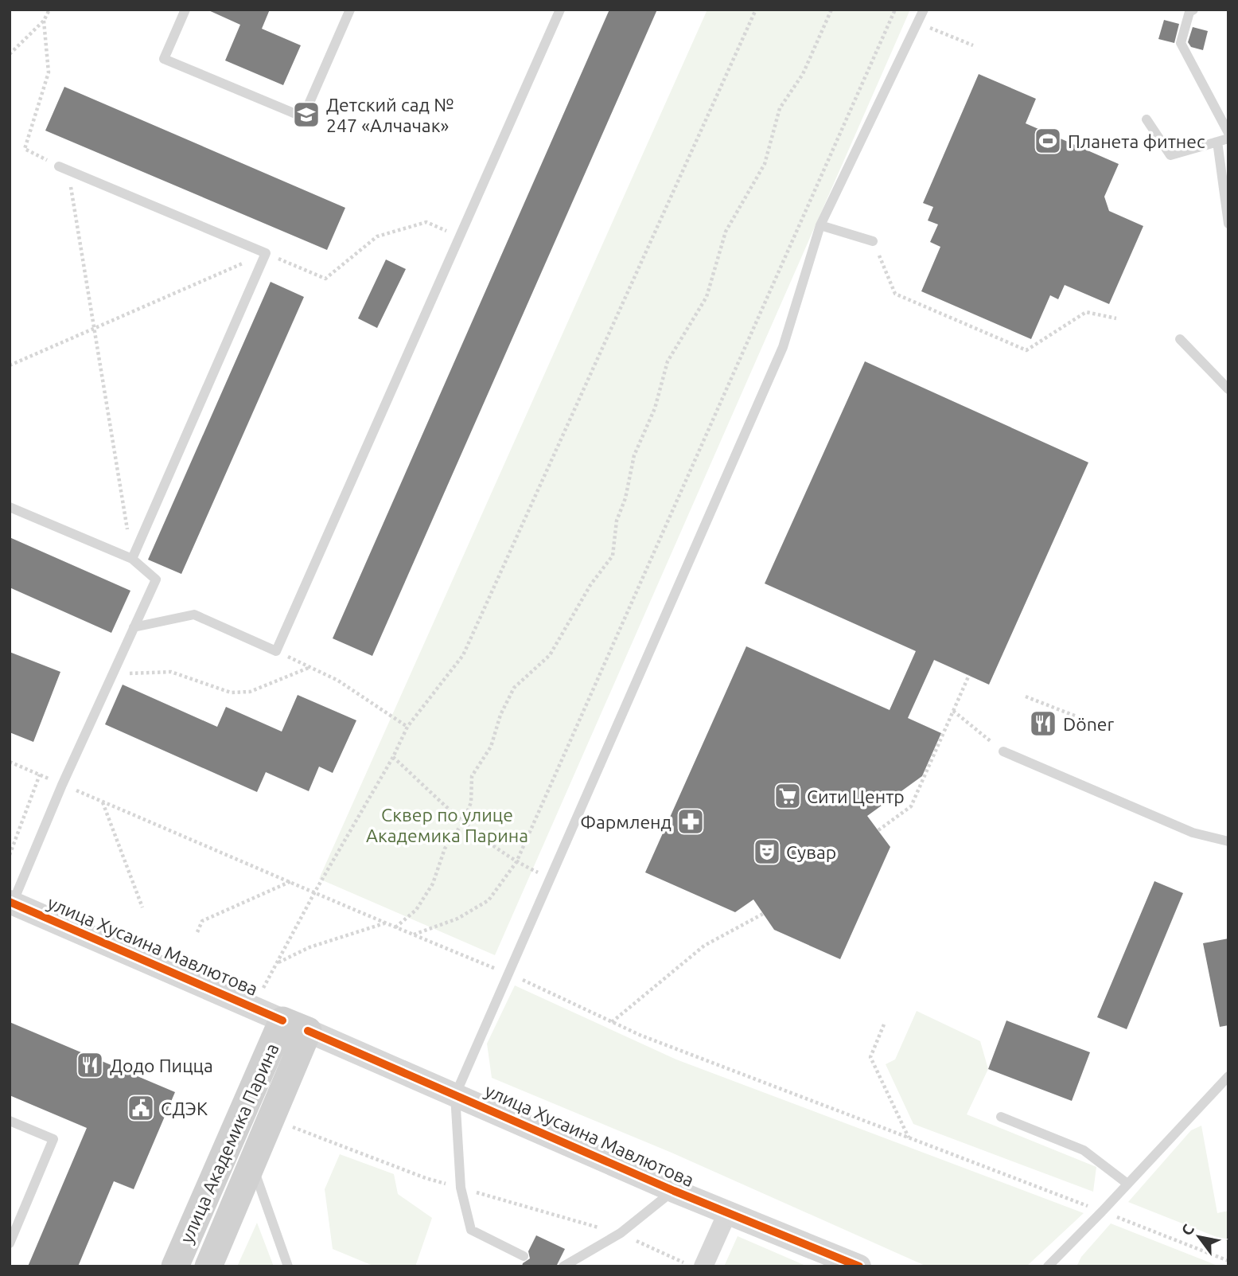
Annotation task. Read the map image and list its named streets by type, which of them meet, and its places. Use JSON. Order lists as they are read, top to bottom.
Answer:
{
  "streets": {
    "main road": ["улица Хусаина Мавлютова", "улица Академика Парина"]
  },
  "crossings": [
    ["улица Хусаина Мавлютова", "улица Академика Парина"]
  ],
  "parks": ["Сквер по улице Академика Парина"],
  "places": {
    "school or university": ["Детский сад № 247 «Алчачак»"],
    "sports": ["Планета фитнес"],
    "restaurant": ["Döner", "Додо Пицца"],
    "supermarket": ["Сити Центр"],
    "pharmacy": ["Фармленд"],
    "theatre": ["Сувар"],
    "public building": ["СДЭК"]
  },
  "north": "top left"
}
